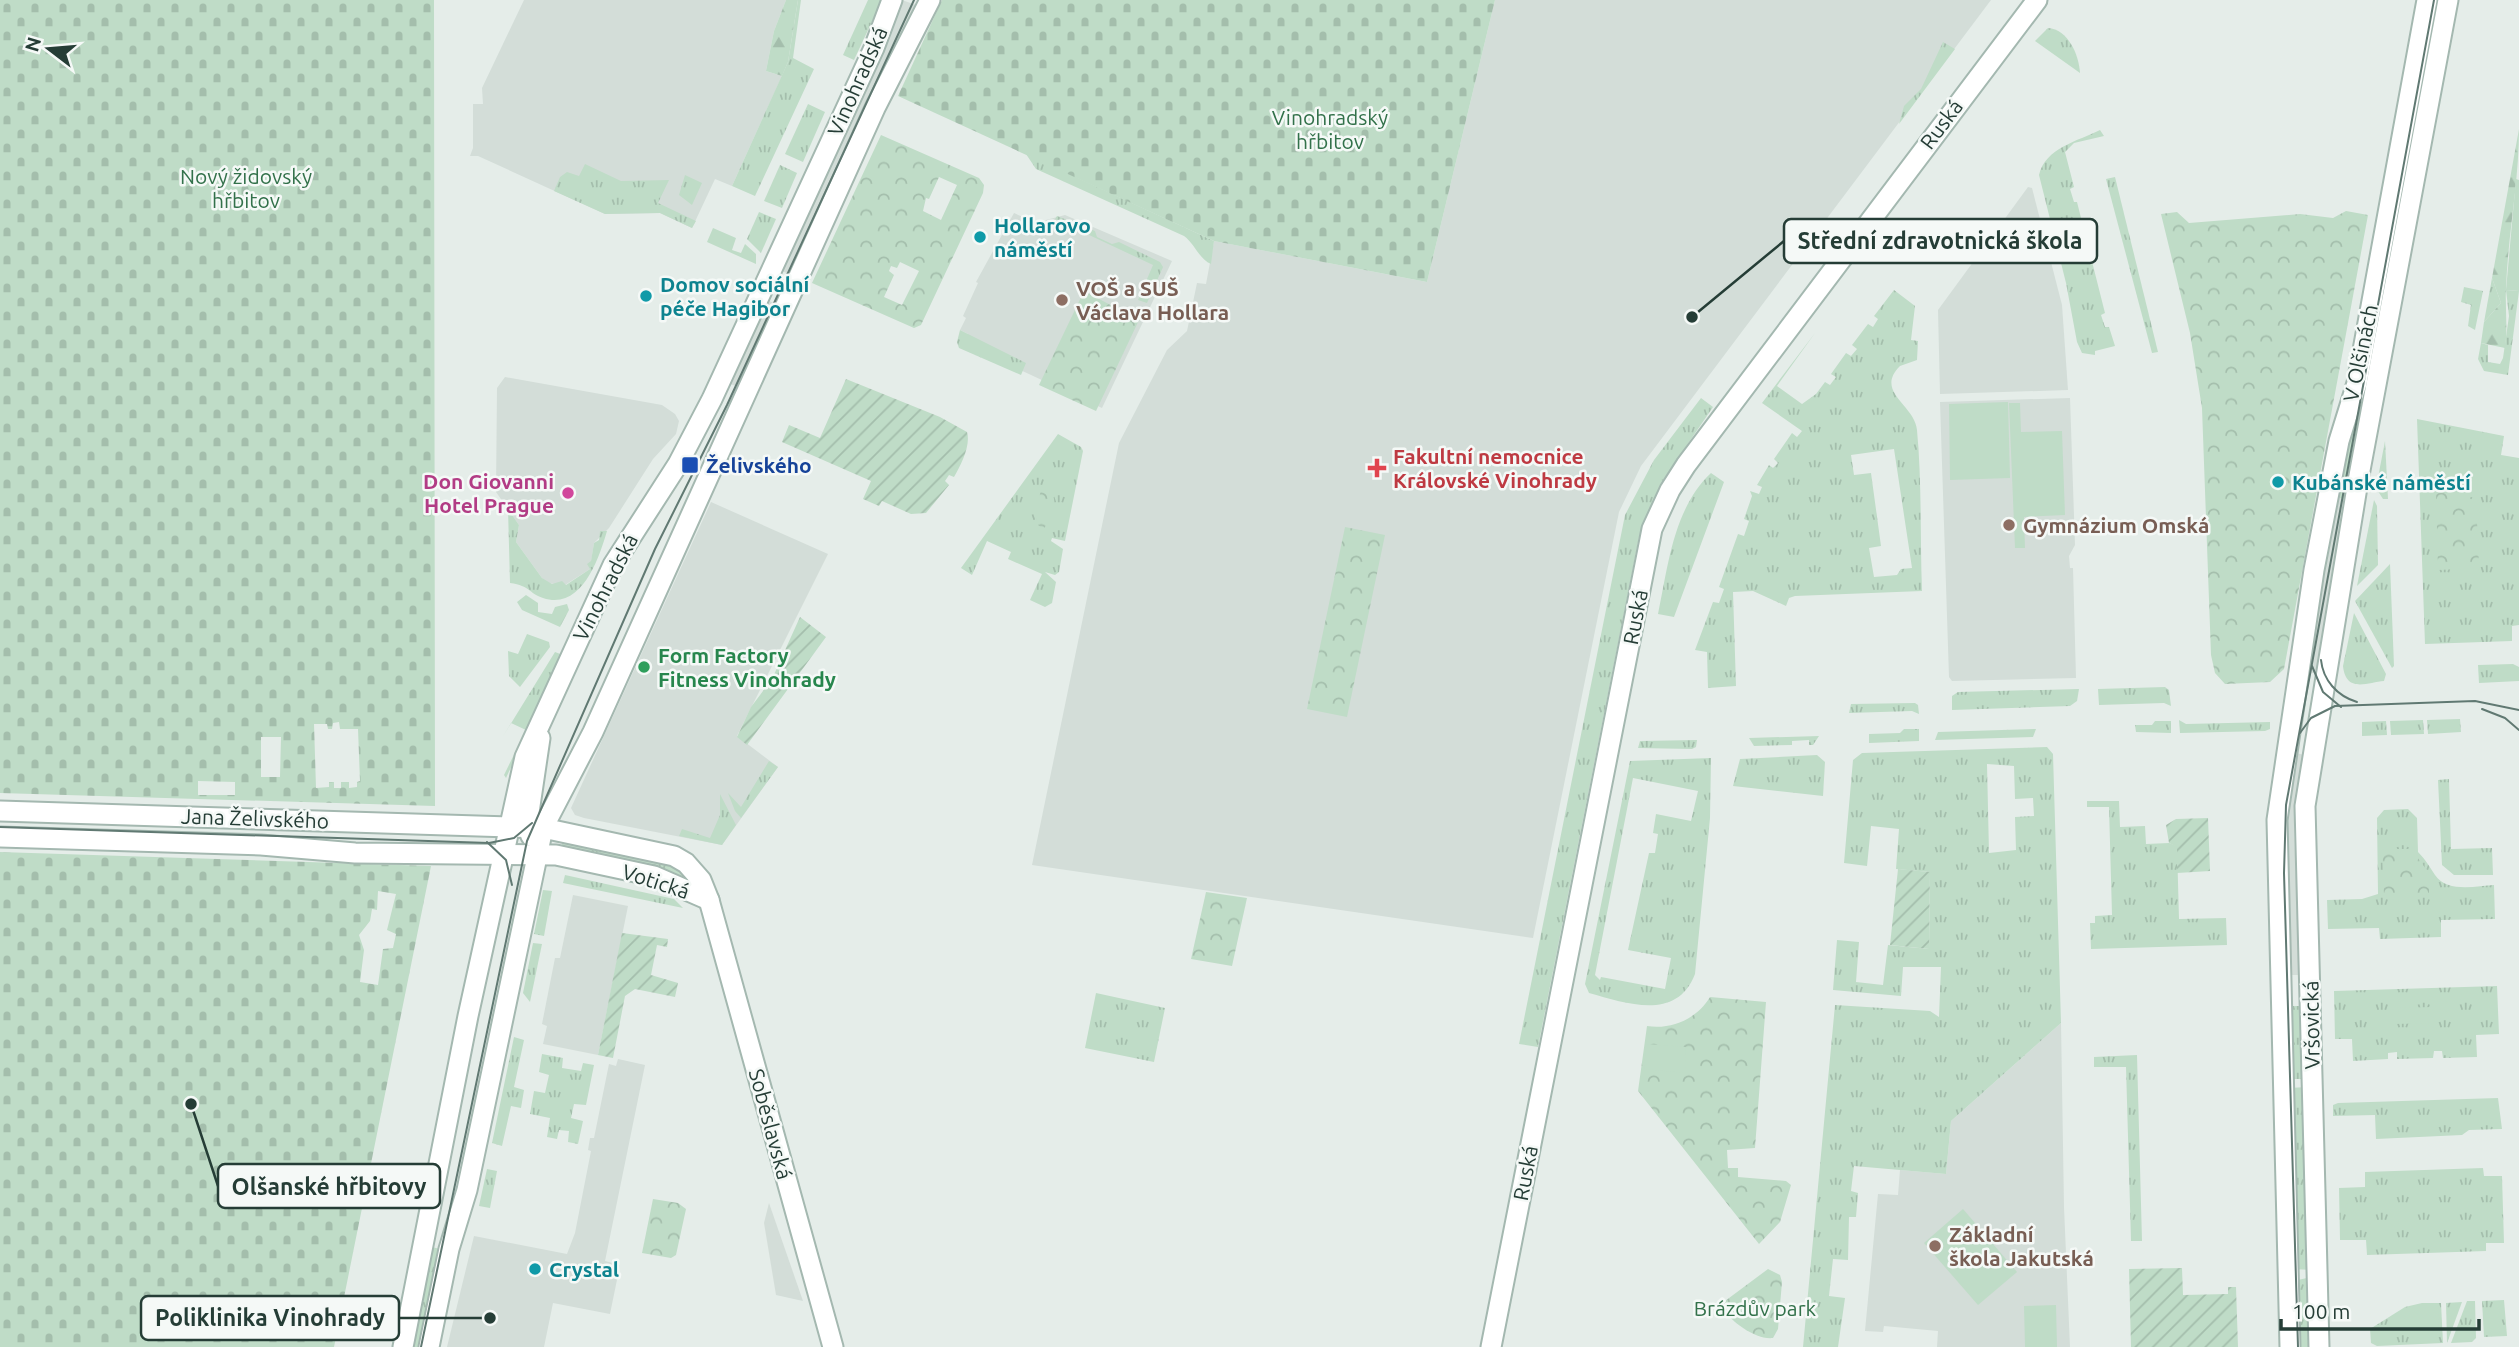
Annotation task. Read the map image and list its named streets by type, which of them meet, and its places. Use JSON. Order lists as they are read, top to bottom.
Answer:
{
  "streets": {
    "main road": [
      "Vinohradská",
      "Ruská",
      "V Olšinách",
      "Jana Želivského",
      "Votická",
      "Vršovická",
      "Soběslavská"
    ]
  },
  "crossings": [
    ["Vinohradská", "Jana Želivského"],
    ["Vinohradská", "Votická"],
    ["V Olšinách", "Vršovická"],
    ["Jana Želivského", "Votická"],
    ["Votická", "Soběslavská"]
  ],
  "parks": ["Vinohradský hřbitov", "Nový židovský hřbitov", "Brázdův park"],
  "places": {
    "other": [
      "Hollarovo náměstí",
      "Domov sociální péče Hagibor",
      "VOŠ a SUŠ Václava Hollara",
      "Střední zdravotnická škola",
      "Kubánské náměstí",
      "Don Giovanni Hotel Prague",
      "Gymnázium Omská",
      "Form Factory Fitness Vinohrady",
      "Olšanské hřbitovy",
      "Základní škola Jakutská",
      "Crystal",
      "Poliklinika Vinohrady"
    ],
    "transit": ["Želivského"],
    "health": ["Fakultní nemocnice Královské Vinohrady"]
  },
  "scale_bar": "100 m",
  "north": "left"
}
